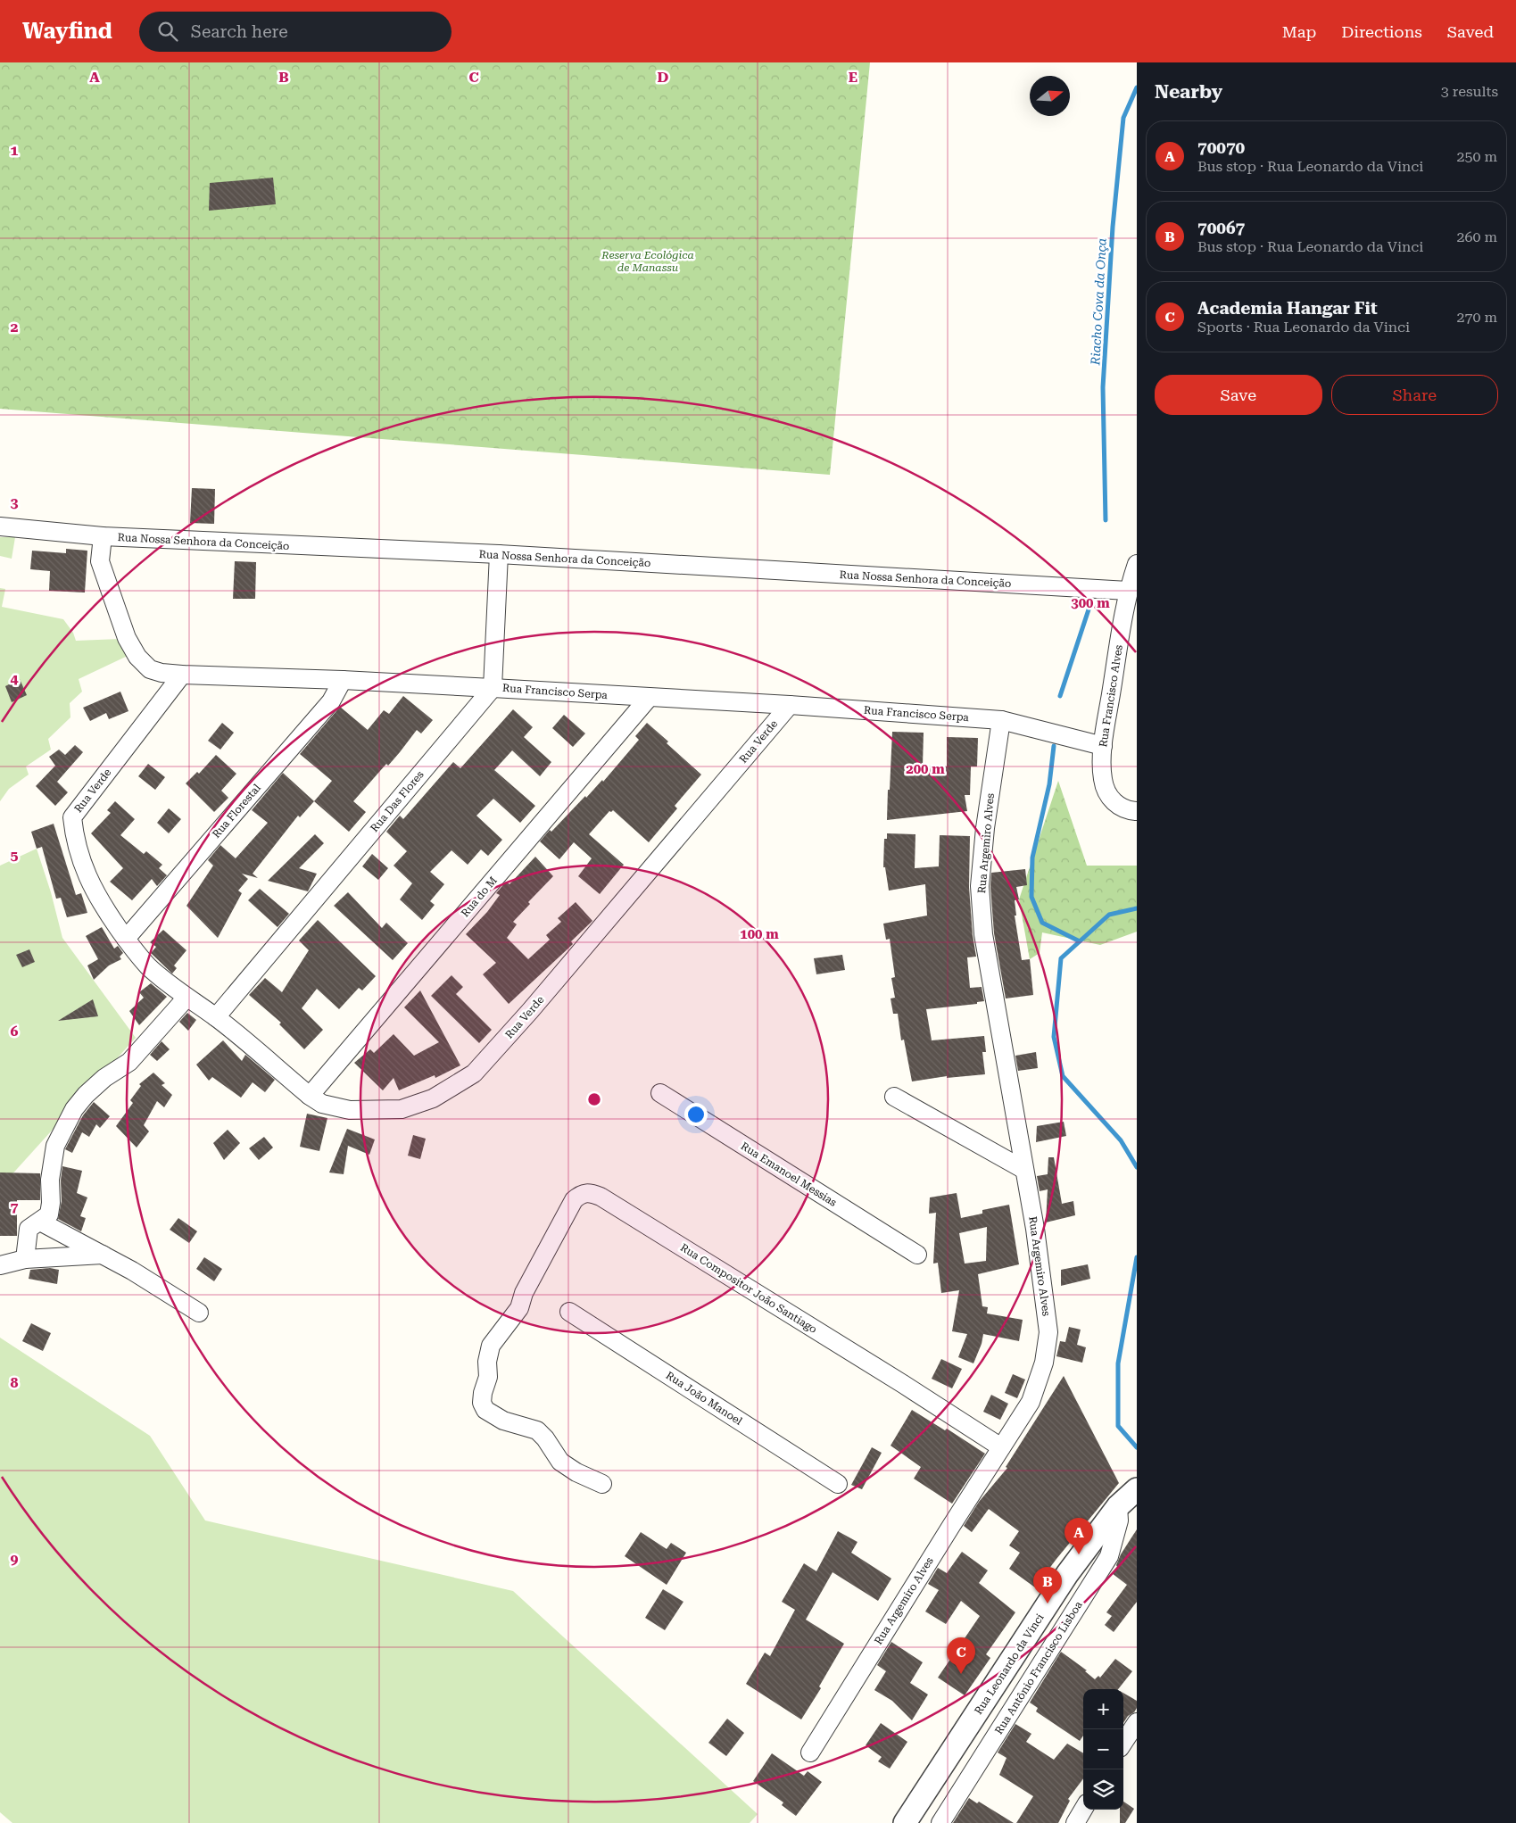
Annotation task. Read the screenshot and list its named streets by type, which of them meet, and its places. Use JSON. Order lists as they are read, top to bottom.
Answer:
{
  "streets": {
    "street": [
      "Rua Nossa Senhora da Conceição",
      "Rua Francisco Serpa",
      "Rua Francisco Alves",
      "Rua Verde",
      "Rua Das Flores",
      "Rua Florestal",
      "Rua Argemiro Alves",
      "Rua do M",
      "Rua Emanoel Messias",
      "Rua Compositor João Santiago",
      "Rua João Manoel",
      "Rua Leonardo da Vinci",
      "Rua Antônio Francisco Lisboa"
    ]
  },
  "crossings": [
    ["Rua Nossa Senhora da Conceição", "Rua Francisco Serpa"],
    ["Rua Nossa Senhora da Conceição", "Rua Francisco Alves"],
    ["Rua Francisco Serpa", "Rua Francisco Alves"],
    ["Rua Francisco Serpa", "Rua Verde"],
    ["Rua Francisco Serpa", "Rua Das Flores"],
    ["Rua Francisco Serpa", "Rua Florestal"],
    ["Rua Francisco Serpa", "Rua Argemiro Alves"],
    ["Rua Francisco Serpa", "Rua do M"],
    ["Rua Verde", "Rua Das Flores"],
    ["Rua Verde", "Rua Florestal"],
    ["Rua Verde", "Rua do M"],
    ["Rua Argemiro Alves", "Rua Compositor João Santiago"],
    ["Rua Leonardo da Vinci", "Rua Antônio Francisco Lisboa"]
  ],
  "water": ["Riacho Cova da Onça"],
  "parks": ["Reserva Ecológica de Manassu"],
  "north": "right",
  "page": {
    "header": "Wayfind",
    "search": "Search here",
    "nav": ["Map", "Directions", "Saved"],
    "heading": ["Nearby", "3 results"],
    "list": [
      {
        "mark": "A",
        "name": "70070",
        "note": "Bus stop · Rua Leonardo da Vinci",
        "value": "250 m"
      },
      {
        "mark": "B",
        "name": "70067",
        "note": "Bus stop · Rua Leonardo da Vinci",
        "value": "260 m"
      },
      {
        "mark": "C",
        "name": "Academia Hangar Fit",
        "note": "Sports · Rua Leonardo da Vinci",
        "value": "270 m"
      }
    ],
    "buttons": ["Save", "Share"],
    "pins": ["A", "B", "C"],
    "map_buttons": ["+", "−"]
  },
  "grid": {
    "columns": [
      "A",
      "B",
      "C",
      "D",
      "E"
    ],
    "rows": [
      "1",
      "2",
      "3",
      "4",
      "5",
      "6",
      "7",
      "8",
      "9"
    ]
  },
  "rings": ["300 m", "200 m", "100 m"]
}
